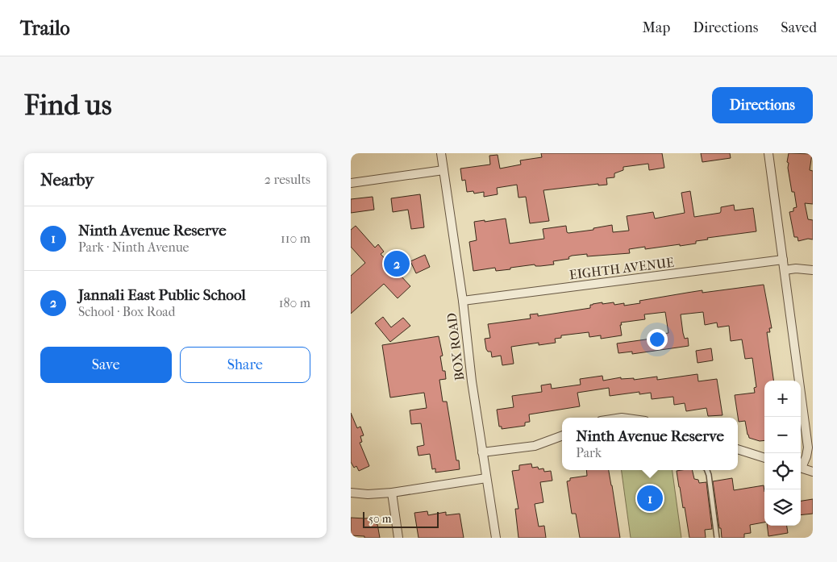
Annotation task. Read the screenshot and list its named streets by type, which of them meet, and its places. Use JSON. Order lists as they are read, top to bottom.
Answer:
{
  "streets": {
    "street": ["EIGHTH AVENUE", "BOX ROAD"]
  },
  "crossings": [
    ["EIGHTH AVENUE", "BOX ROAD"]
  ],
  "scale_bar": "50 m",
  "page": {
    "header": "Trailo",
    "nav": ["Map", "Directions", "Saved"],
    "buttons": [
      "Directions",
      ["Save", "Share"]
    ],
    "title": "Find us",
    "heading": ["Nearby", "2 results"],
    "list": [
      {
        "mark": "1",
        "name": "Ninth Avenue Reserve",
        "note": "Park · Ninth Avenue",
        "value": "110 m"
      },
      {
        "mark": "2",
        "name": "Jannali East Public School",
        "note": "School · Box Road",
        "value": "180 m"
      }
    ],
    "pins": ["2", "1"],
    "map_buttons": ["+", "−"],
    "popup": ["Ninth Avenue Reserve", "Park"],
    "scale": "50 m"
  }
}
